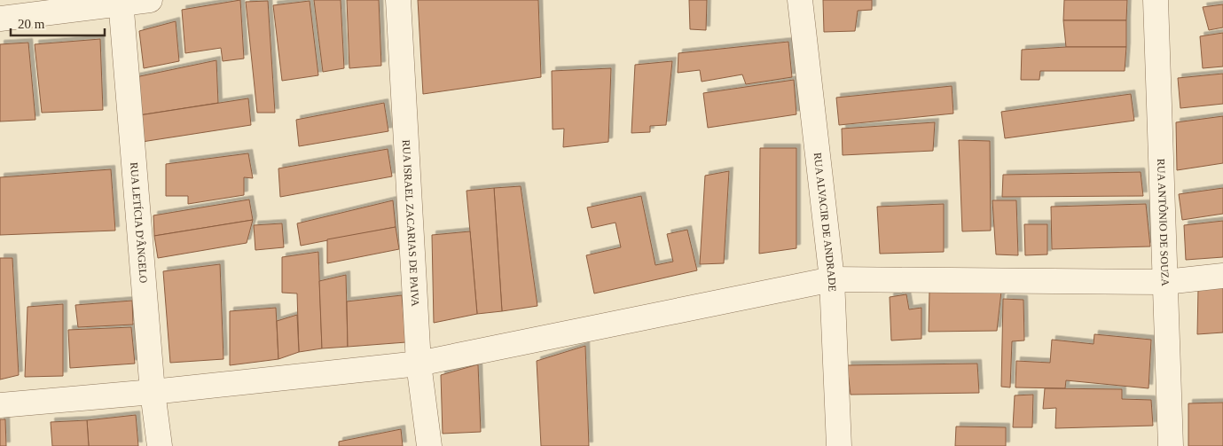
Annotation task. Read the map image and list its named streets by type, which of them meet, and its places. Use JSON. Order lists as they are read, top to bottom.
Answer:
{
  "streets": {
    "street": [
      "RUA ALVACIR DE ANDRADE",
      "RUA ANTÔNIO DE SOUZA",
      "RUA LETÍCIA D'ÂNGELO",
      "RUA ISRAEL ZACARIAS DE PAIVA"
    ]
  },
  "scale_bar": "20 m"
}
